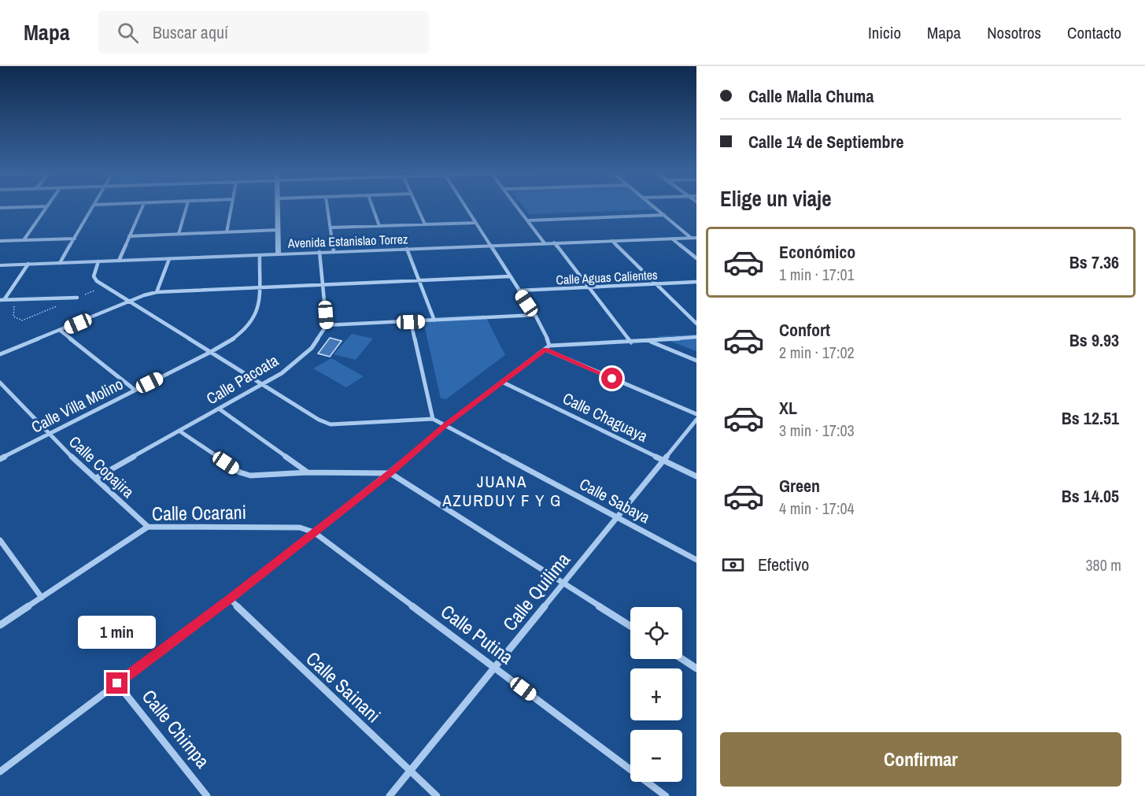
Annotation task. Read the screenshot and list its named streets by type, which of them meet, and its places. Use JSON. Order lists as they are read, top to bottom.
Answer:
{
  "streets": {
    "street": [
      "Avenida Estanislao Torrez",
      "Calle Aguas Calientes",
      "Calle Pacoata",
      "Calle Villa Molino",
      "Calle Chaguaya",
      "Calle Copajira",
      "Calle Sabaya",
      "Calle Ocarani",
      "Calle Quilima",
      "Calle Putina",
      "Calle Sainani",
      "Calle Chimpa"
    ]
  },
  "crossings": [
    ["Avenida Estanislao Torrez", "Calle Villa Molino"],
    ["Calle Pacoata", "Calle Copajira"],
    ["Calle Villa Molino", "Calle Copajira"],
    ["Calle Chaguaya", "Calle Quilima"],
    ["Calle Copajira", "Calle Ocarani"],
    ["Calle Sabaya", "Calle Quilima"],
    ["Calle Ocarani", "Calle Putina"],
    ["Calle Quilima", "Calle Putina"],
    ["Calle Quilima", "Calle Sainani"]
  ],
  "districts": ["JUANA AZURDUY F Y G"],
  "page": {
    "header": "Mapa",
    "search": "Buscar aquí",
    "nav": [
      "Inicio",
      "Mapa",
      "Nosotros",
      "Contacto"
    ],
    "banner": ["Calle Malla Chuma", "Calle 14 de Septiembre"],
    "heading": "Elige un viaje",
    "list": [
      {
        "name": "Económico",
        "note": "1 min · 17:01",
        "value": "Bs 7.36"
      },
      {
        "name": "Confort",
        "note": "2 min · 17:02",
        "value": "Bs 9.93"
      },
      {
        "name": "XL",
        "note": "3 min · 17:03",
        "value": "Bs 12.51"
      },
      {
        "name": "Green",
        "note": "4 min · 17:04",
        "value": "Bs 14.05"
      }
    ],
    "pay": ["Efectivo", "380 m"],
    "map_buttons": ["+", "−"],
    "bubble": "1 min",
    "buttons": "Confirmar"
  }
}
